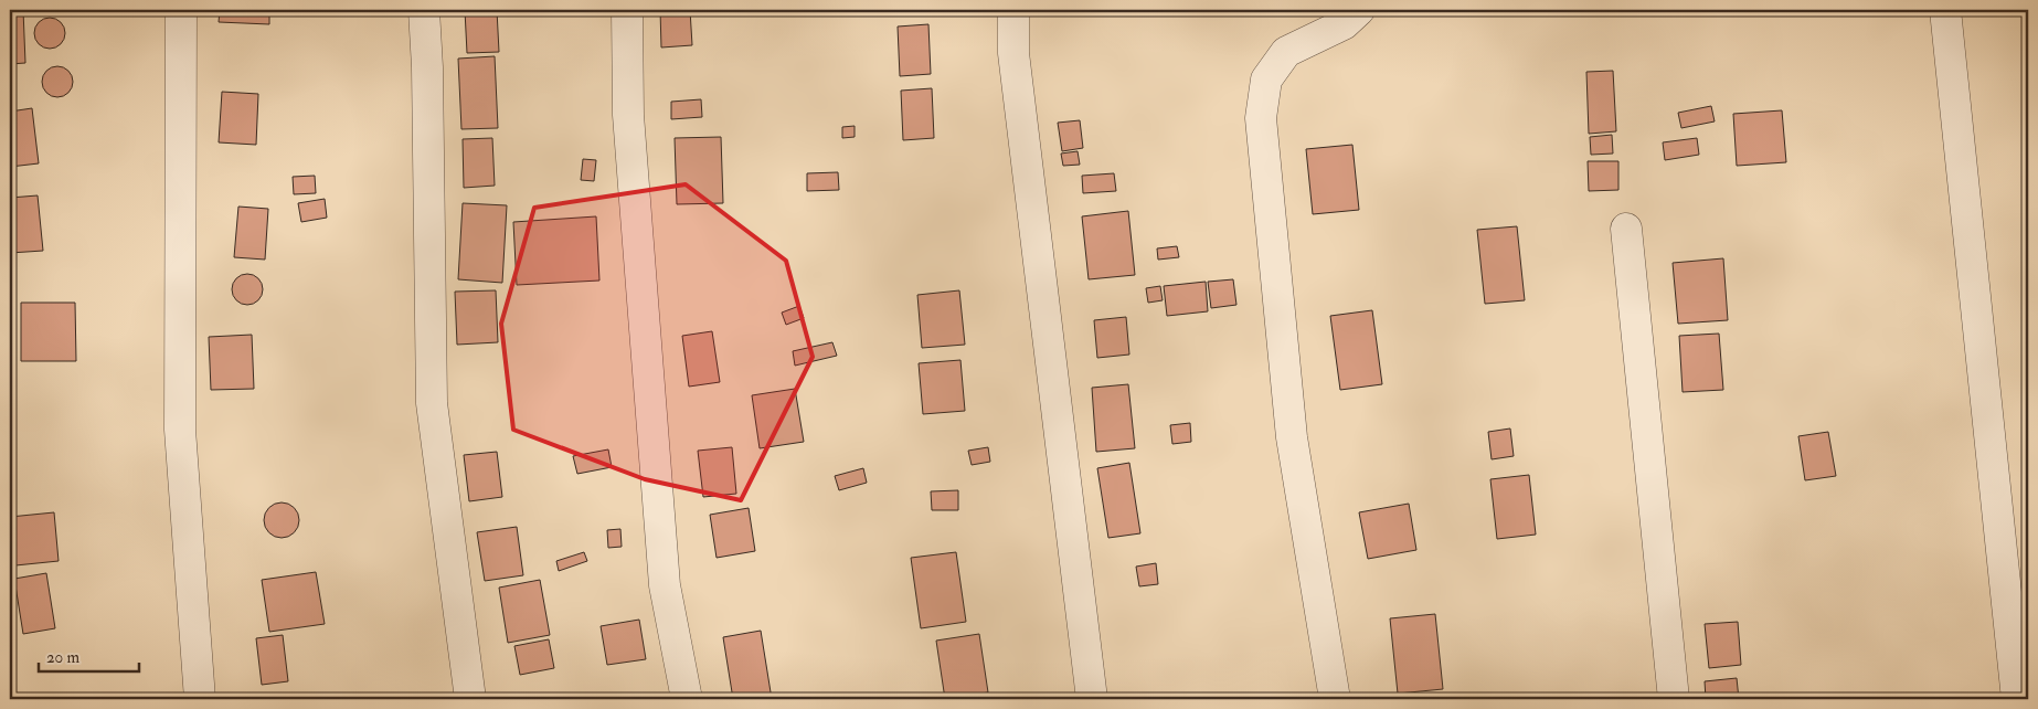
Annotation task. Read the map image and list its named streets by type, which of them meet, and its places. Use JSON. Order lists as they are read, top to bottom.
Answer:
{
  "scale_bar": "20 m"
}
